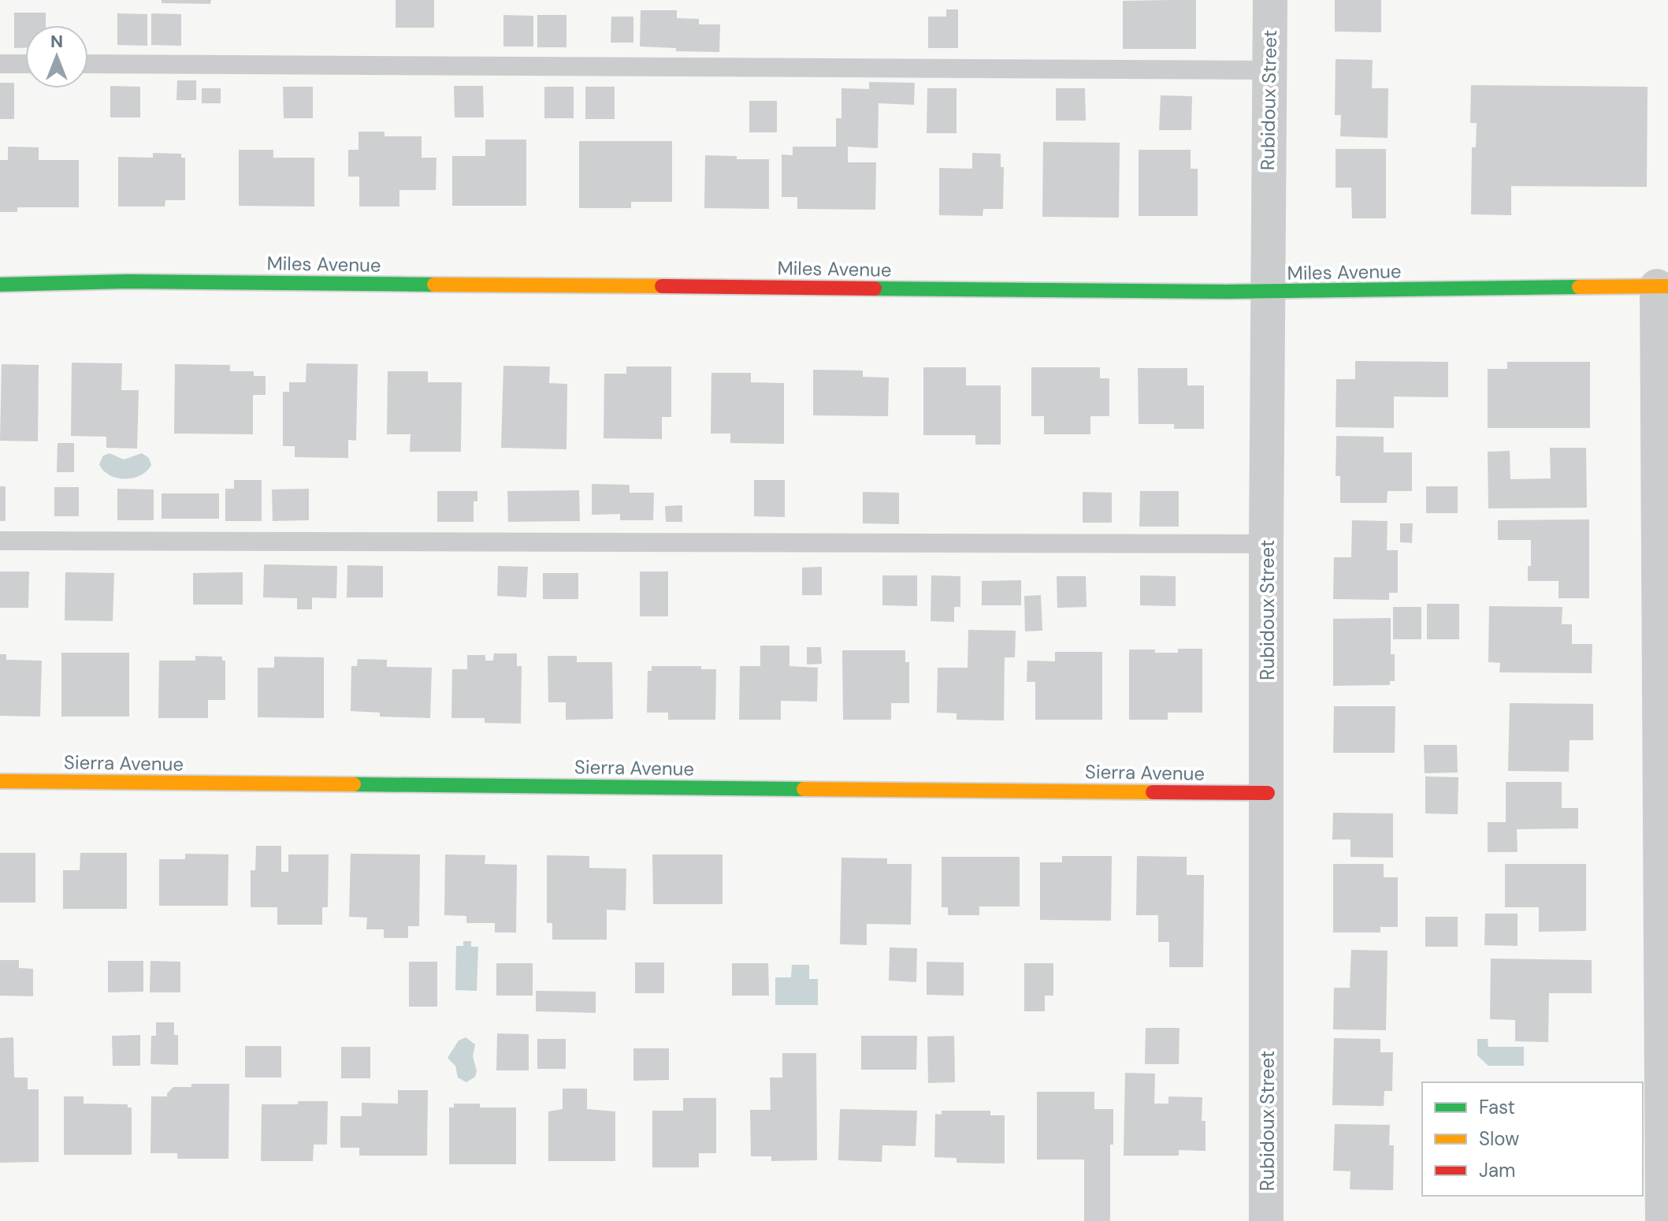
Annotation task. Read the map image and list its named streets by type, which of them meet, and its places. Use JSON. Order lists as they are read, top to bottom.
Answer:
{
  "streets": {
    "street": ["Rubidoux Street", "Miles Avenue", "Sierra Avenue"]
  },
  "crossings": [
    ["Rubidoux Street", "Miles Avenue"],
    ["Rubidoux Street", "Sierra Avenue"]
  ],
  "legend": ["Fast", "Slow", "Jam"],
  "north": "top"
}
